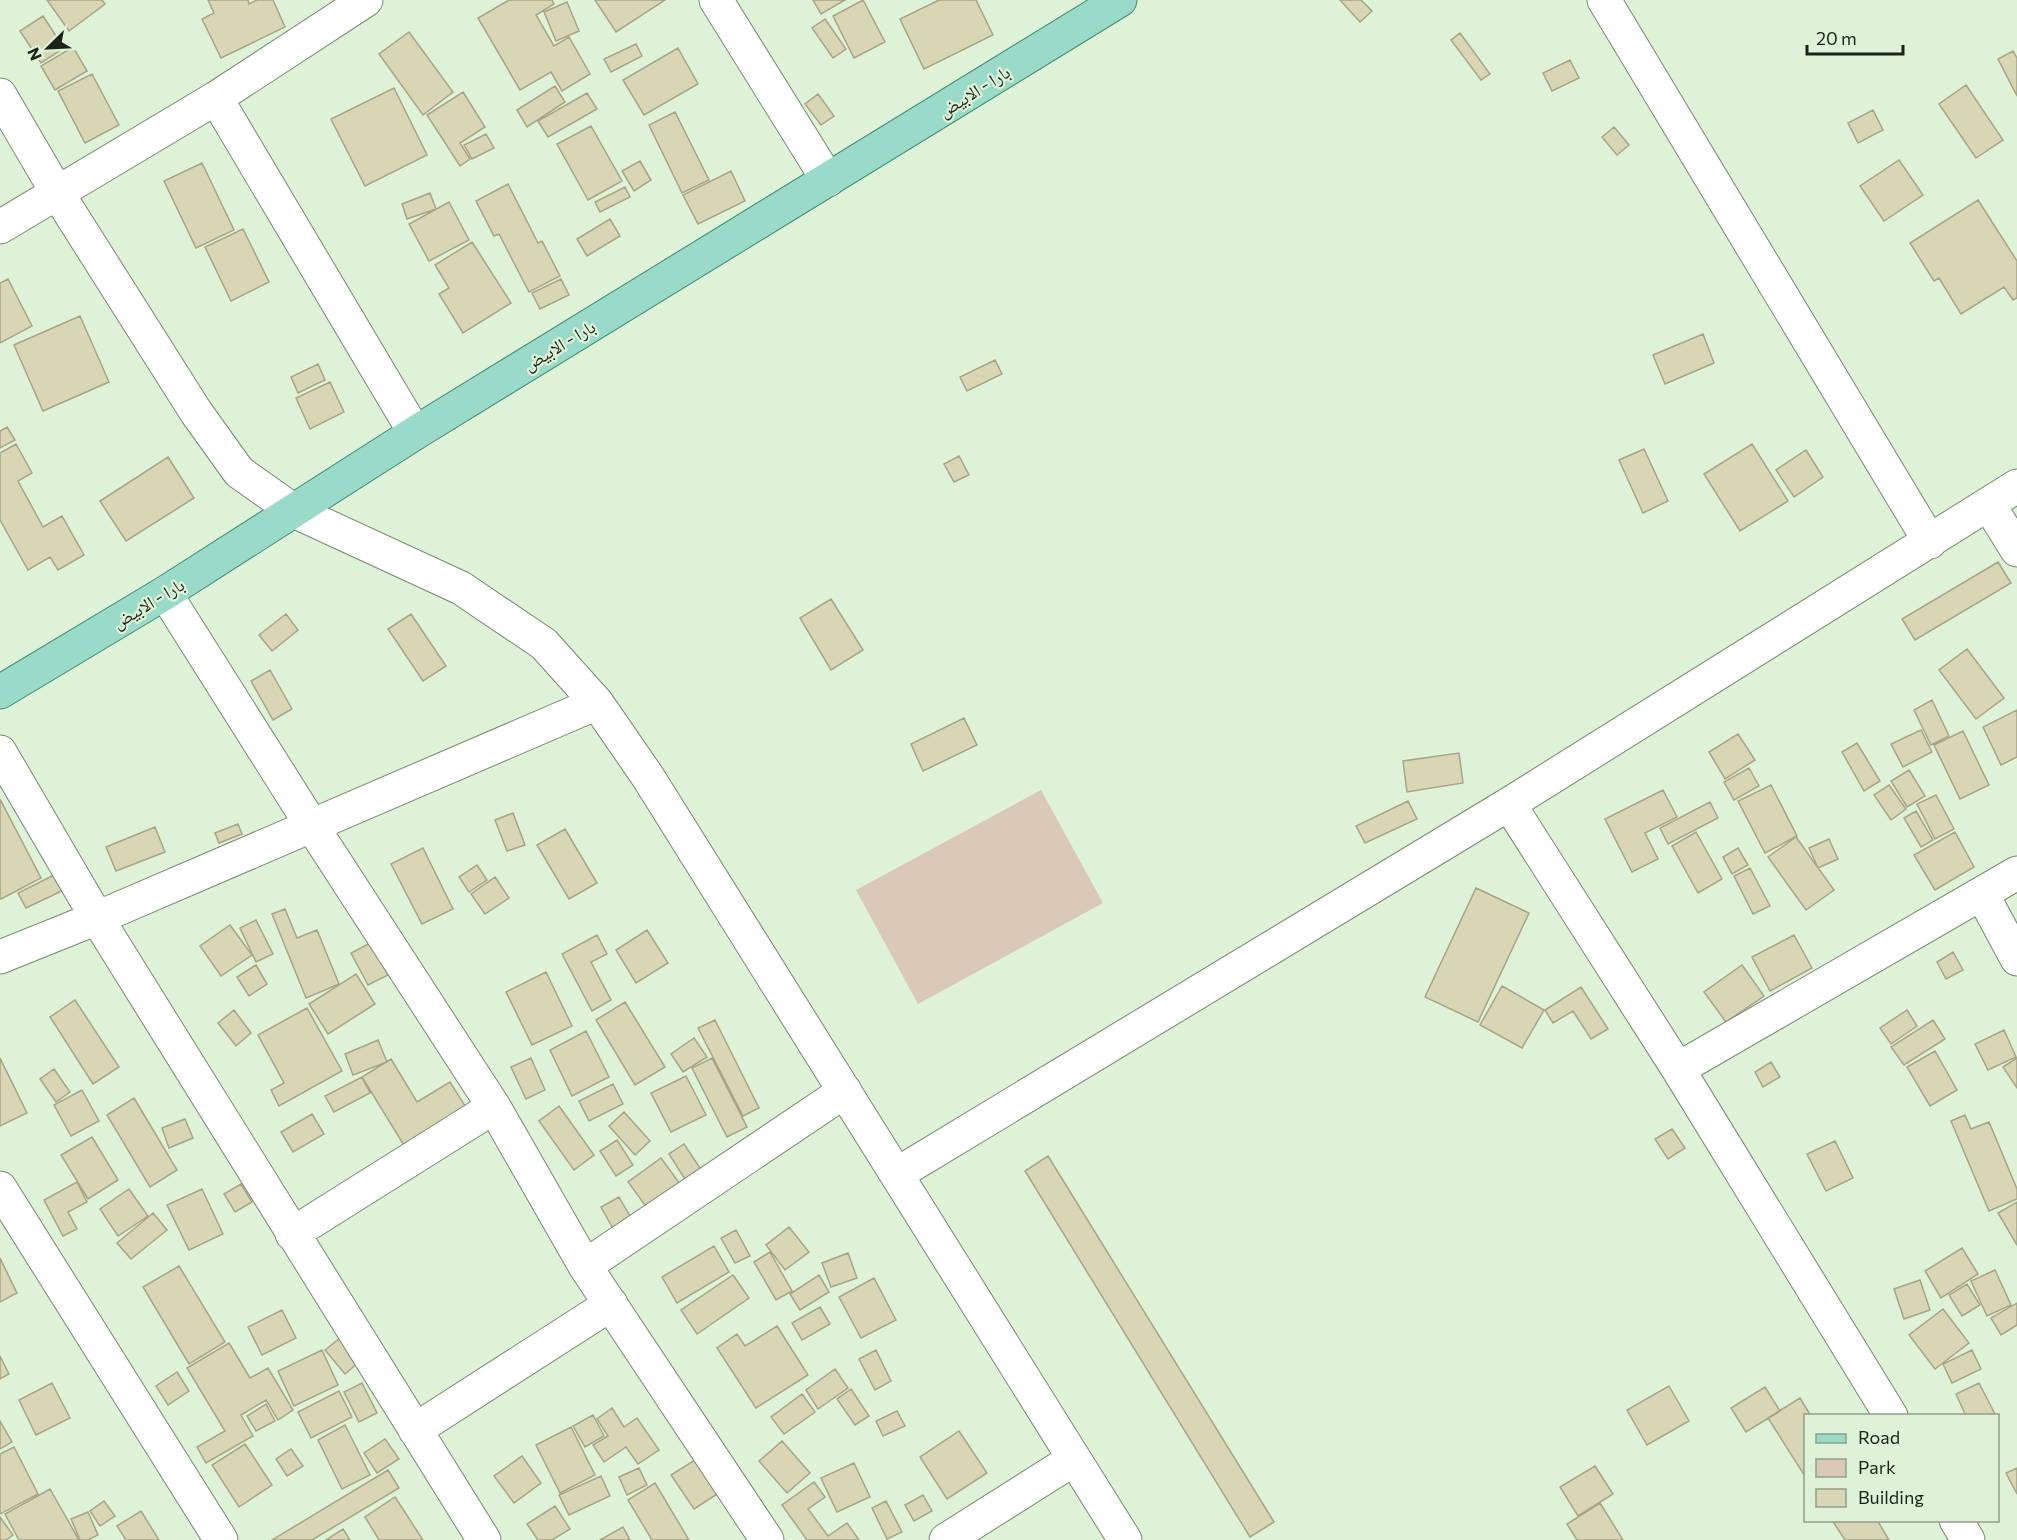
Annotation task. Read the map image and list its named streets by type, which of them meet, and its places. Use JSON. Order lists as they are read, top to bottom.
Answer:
{
  "streets": {
    "main road": ["بارا - الابيض"]
  },
  "legend": ["Road", "Park", "Building"],
  "scale_bar": "20 m",
  "north": "bottom left"
}
